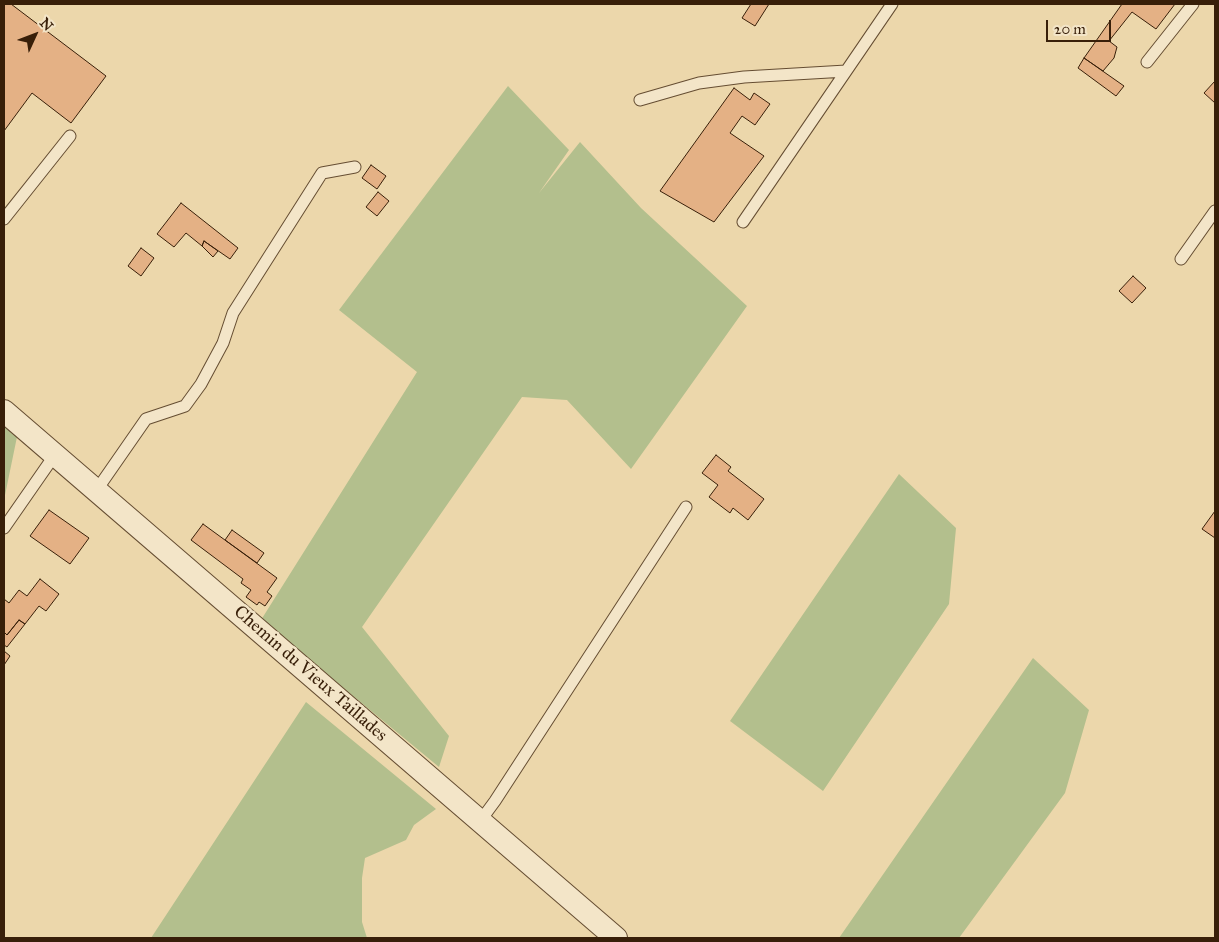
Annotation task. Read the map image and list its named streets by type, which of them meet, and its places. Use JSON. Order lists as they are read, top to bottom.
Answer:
{
  "streets": {
    "street": ["Chemin du Vieux Taillades"]
  },
  "scale_bar": "20 m",
  "north": "top right"
}
